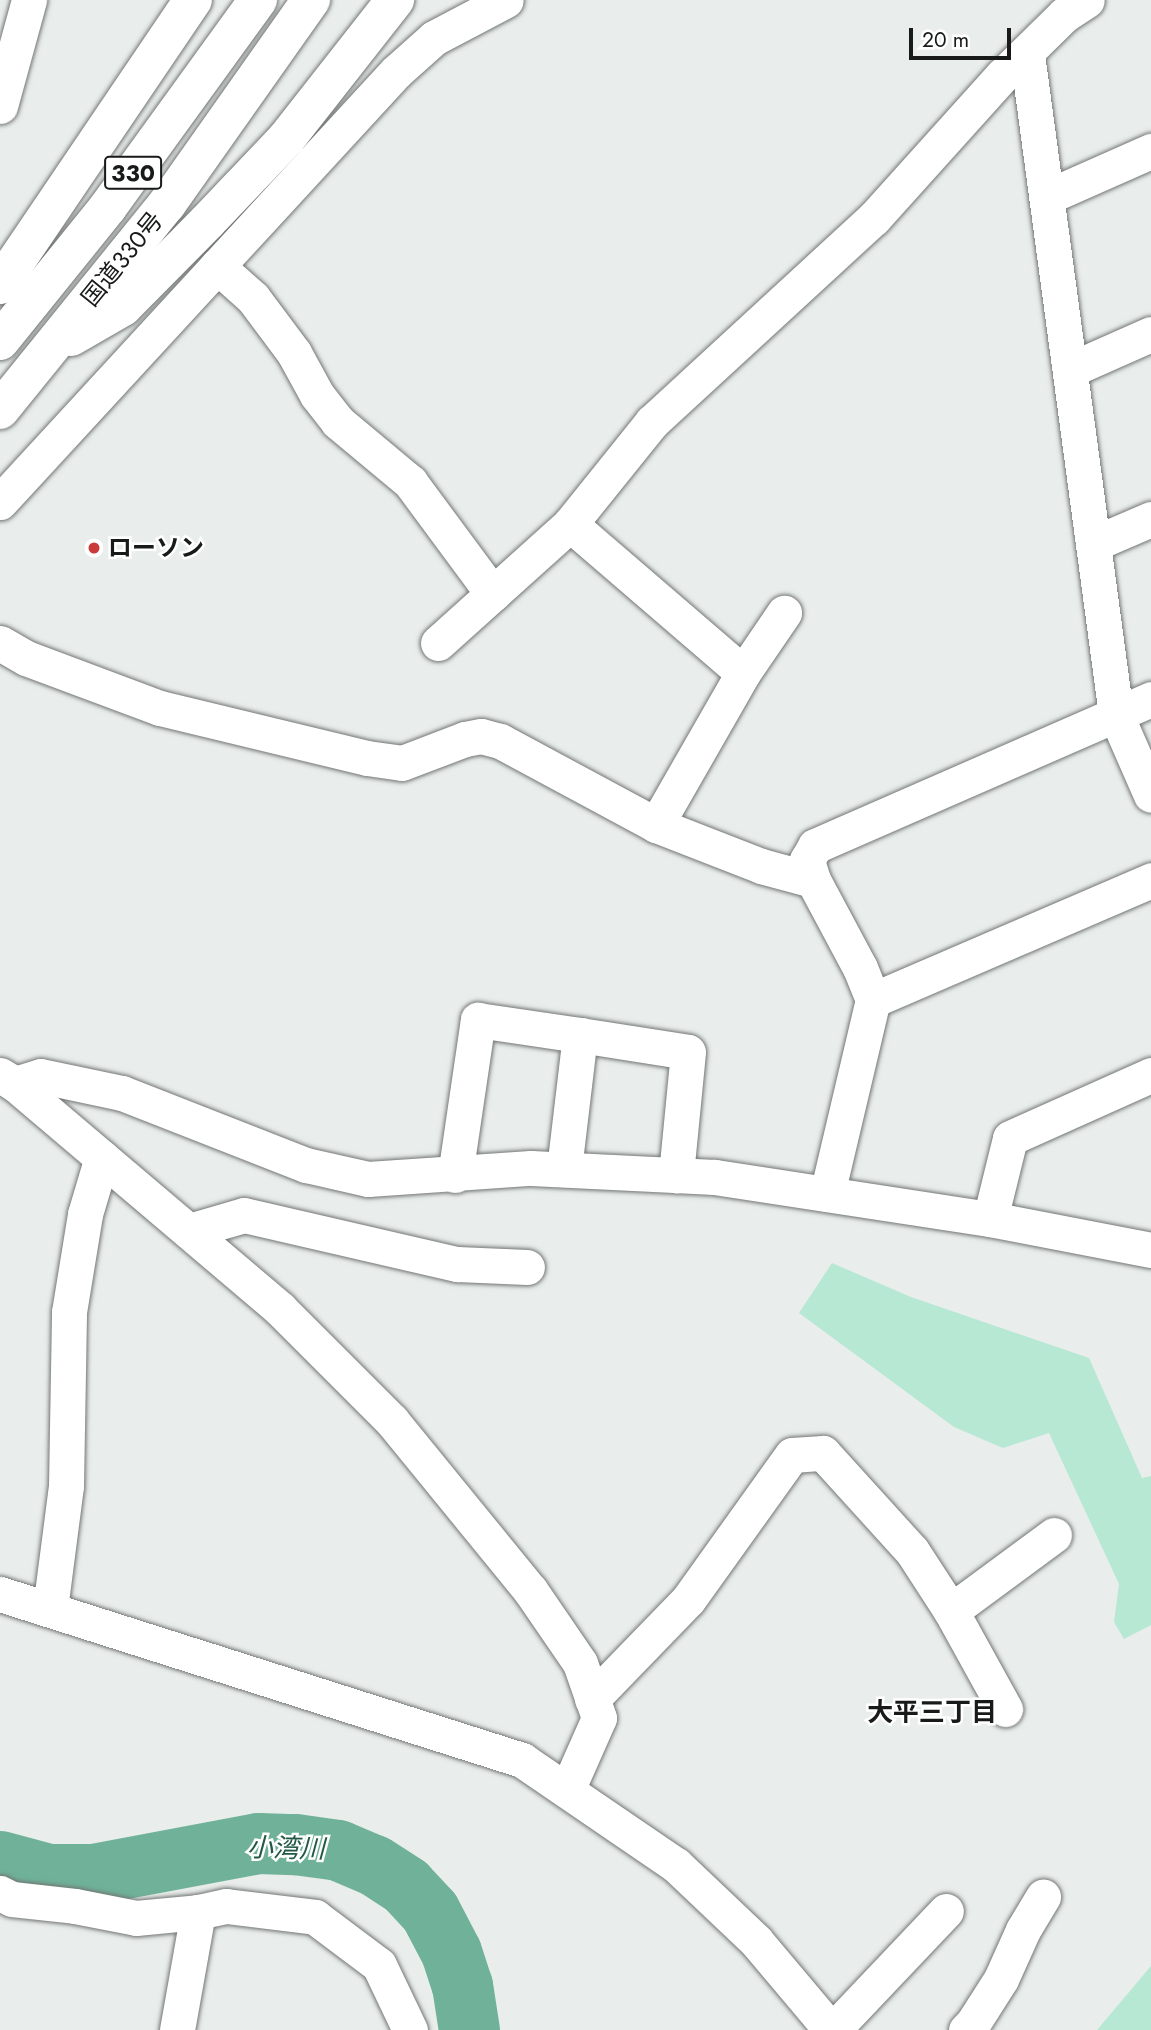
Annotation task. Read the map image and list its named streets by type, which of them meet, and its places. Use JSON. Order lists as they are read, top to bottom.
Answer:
{
  "streets": {
    "highway": ["330", "国道330号"]
  },
  "districts": ["大平三丁目"],
  "water": ["小湾川"],
  "places": ["ローソン"],
  "scale_bar": "20 m"
}
